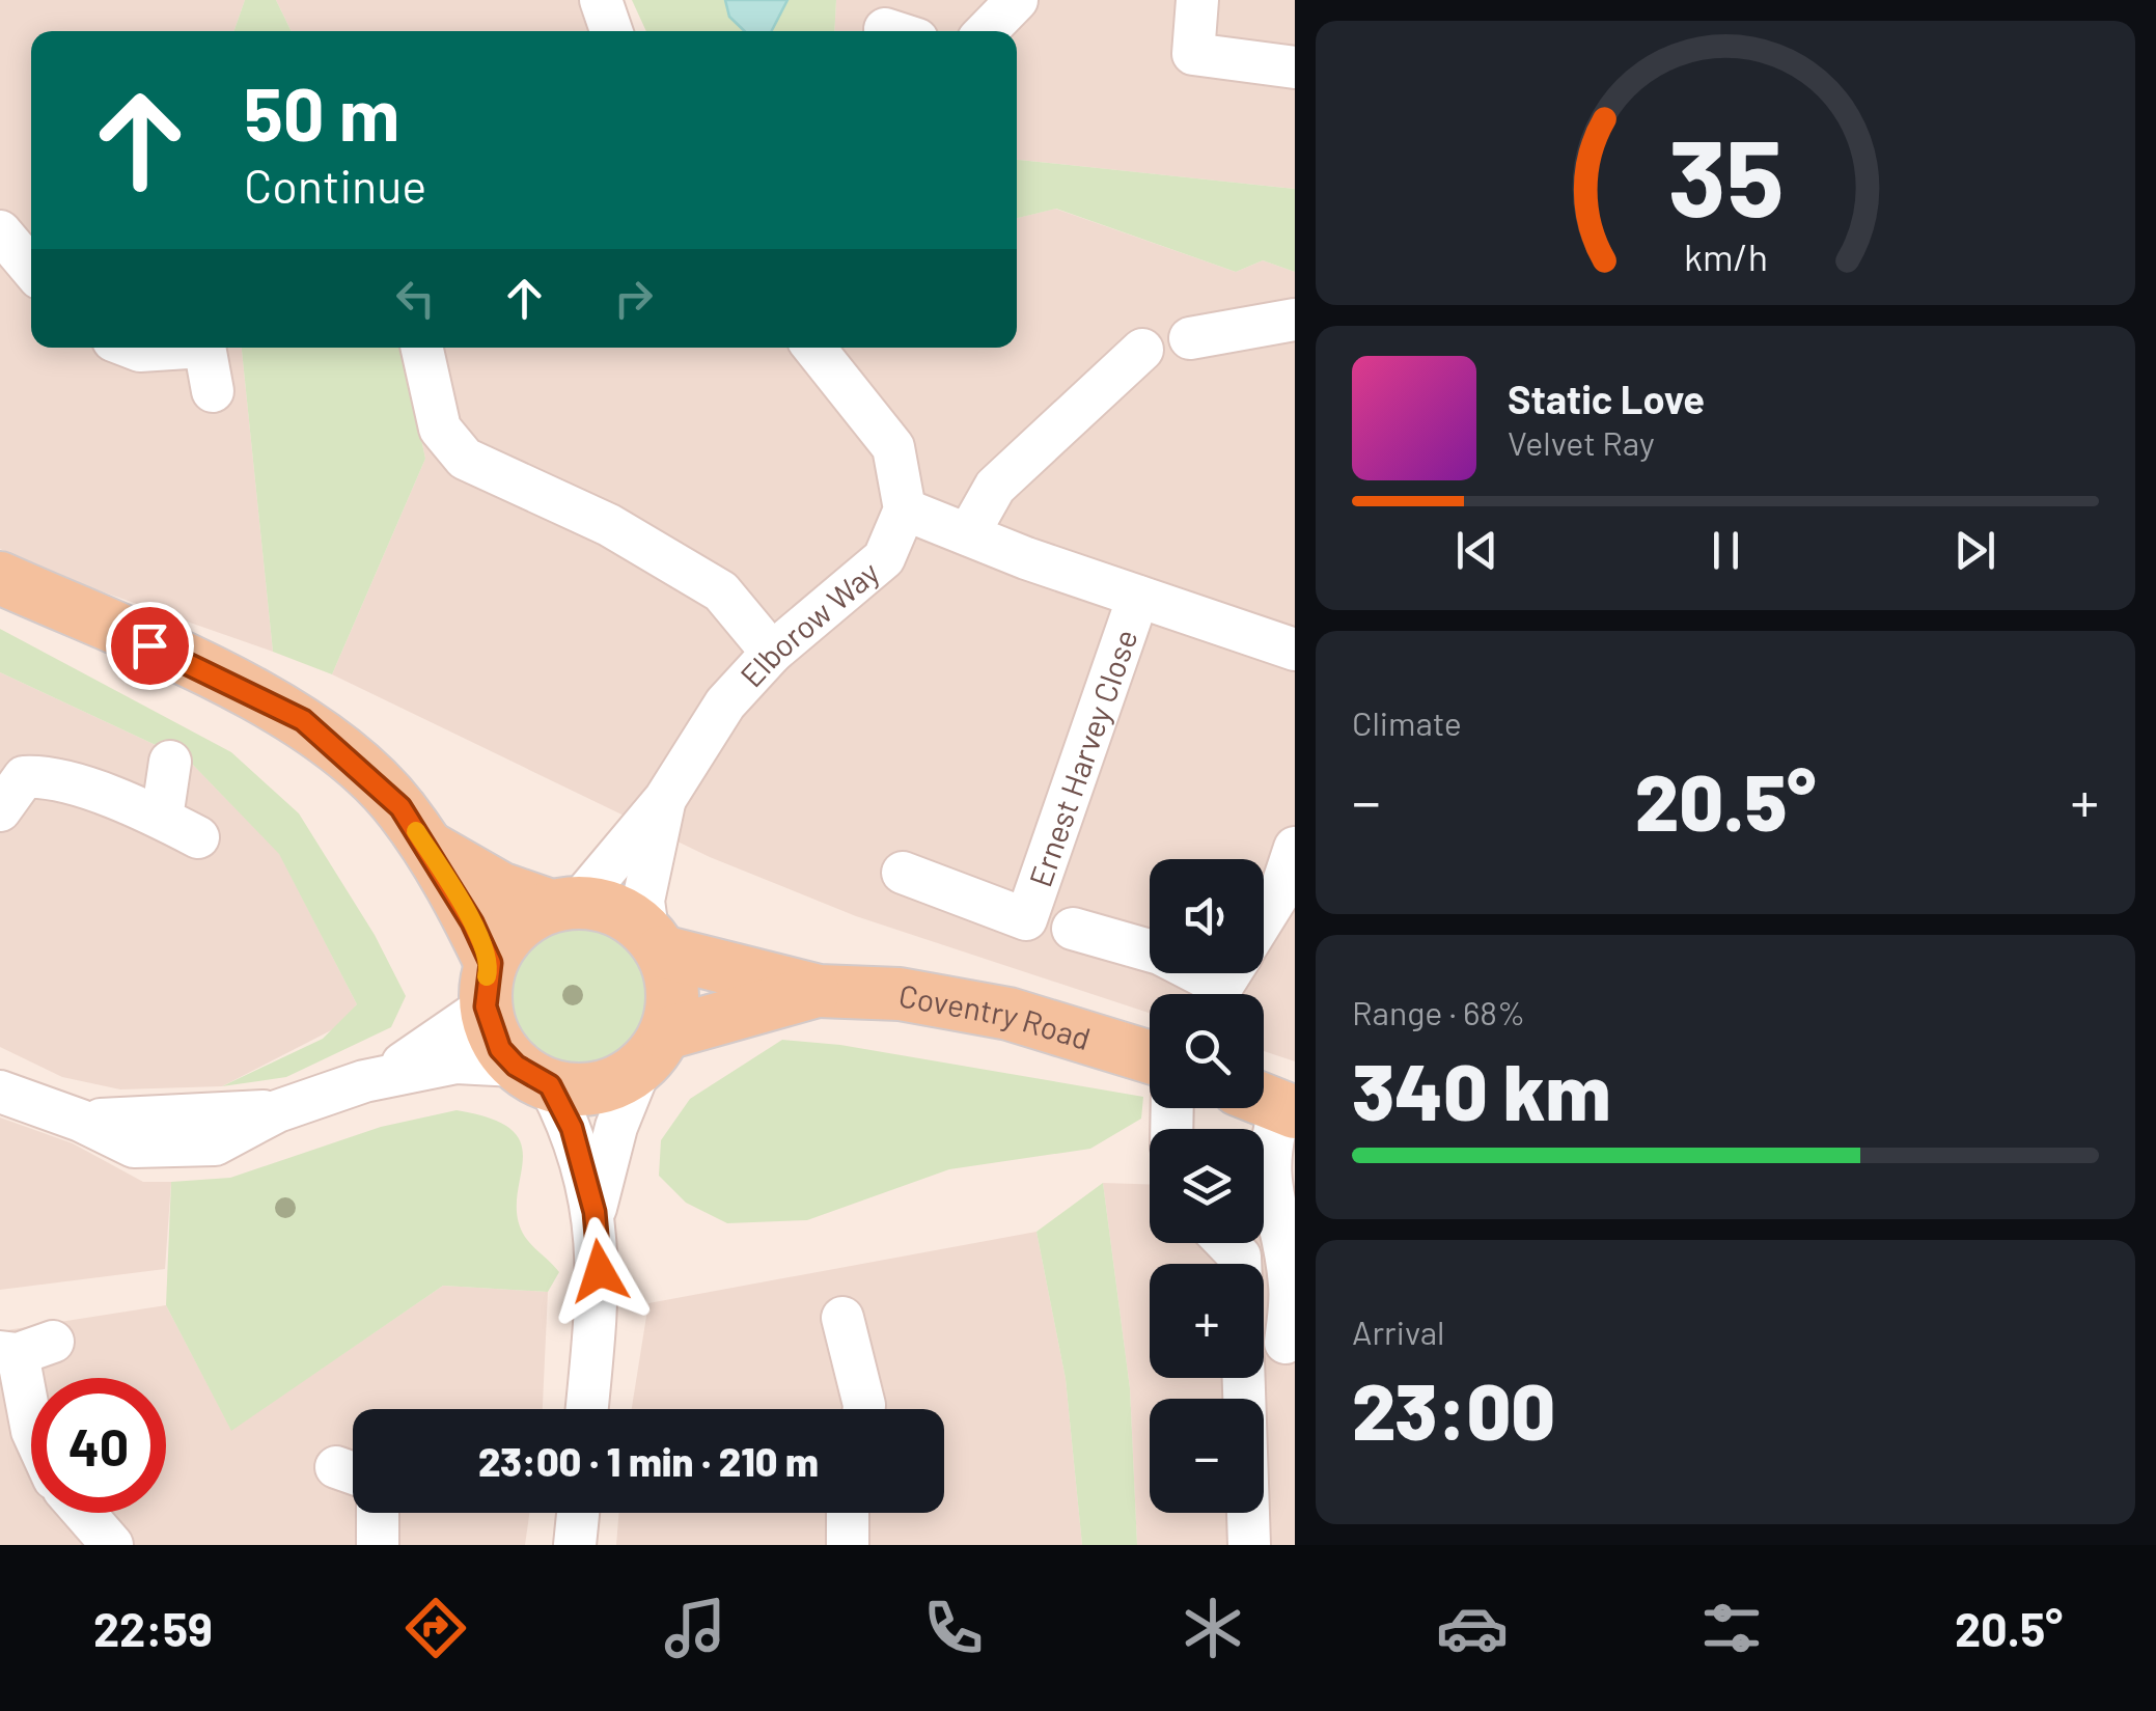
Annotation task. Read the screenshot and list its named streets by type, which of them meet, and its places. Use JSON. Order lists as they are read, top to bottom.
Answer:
{
  "streets": {
    "main road": ["Coventry Road"],
    "street": ["Elborow Way", "Ernest Harvey Close"]
  },
  "crossings": [
    ["Elborow Way", "Coventry Road"]
  ],
  "page": {
    "turn": ["50 m", "Continue"],
    "song": ["Static Love", "Velvet Ray"],
    "tile": [
      "Climate",
      ["Range · 68%", "340 km"],
      ["Arrival", "23:00"]
    ],
    "heat": ["−", "20.5°", "+"],
    "map_buttons": ["+", "−"],
    "limit": "40",
    "trip": "23:00 · 1 min · 210 m",
    "tabs": ["22:59", "20.5°"],
    "gauge": ["35", "km/h"]
  }
}
